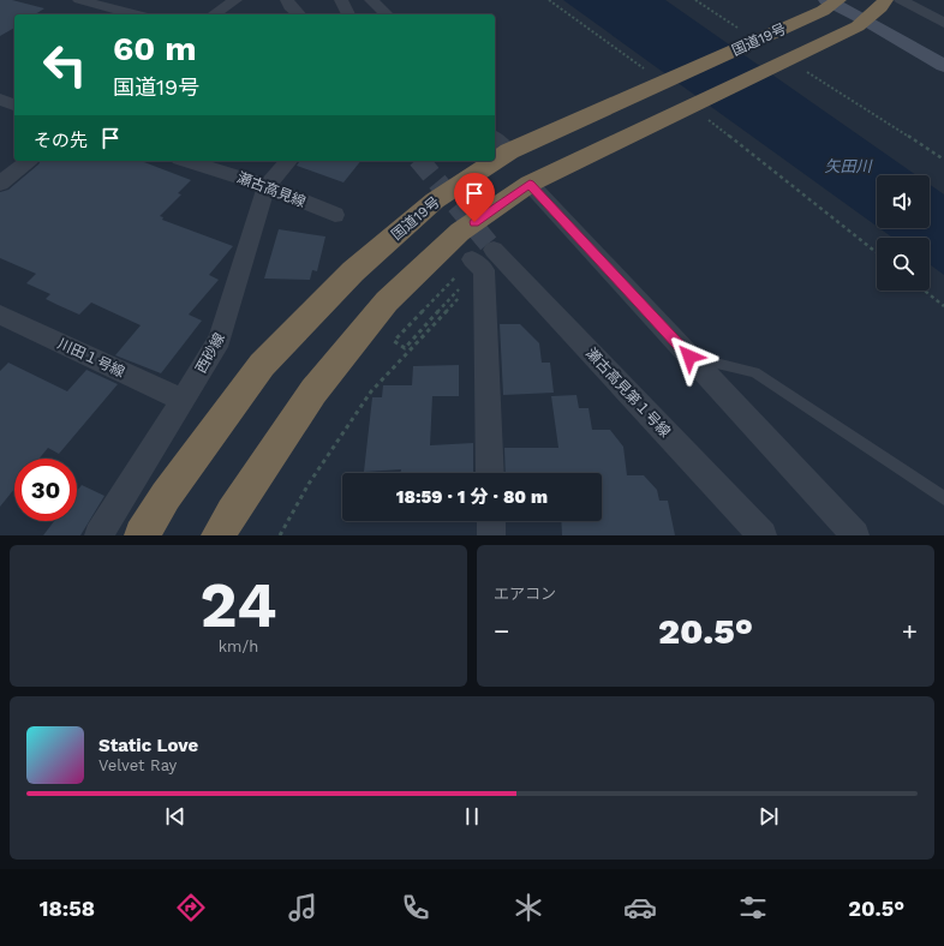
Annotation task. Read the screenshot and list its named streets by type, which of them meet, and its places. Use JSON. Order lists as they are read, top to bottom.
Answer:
{
  "streets": {
    "highway": ["国道19号"],
    "street": [
      "瀬古高見線",
      "西砂線",
      "川田１号線",
      "瀬古高見第１号線"
    ]
  },
  "crossings": [
    ["瀬古高見線", "西砂線"],
    ["西砂線", "川田１号線"]
  ],
  "water": ["矢田川"],
  "page": {
    "turn": ["60 m", "国道19号"],
    "then": "その先",
    "limit": "30",
    "trip": "18:59 · 1 分 · 80 m",
    "tile": [
      ["24", "km/h"],
      "エアコン"
    ],
    "heat": ["−", "20.5°", "+"],
    "song": ["Static Love", "Velvet Ray"],
    "tabs": ["18:58", "20.5°"]
  }
}
